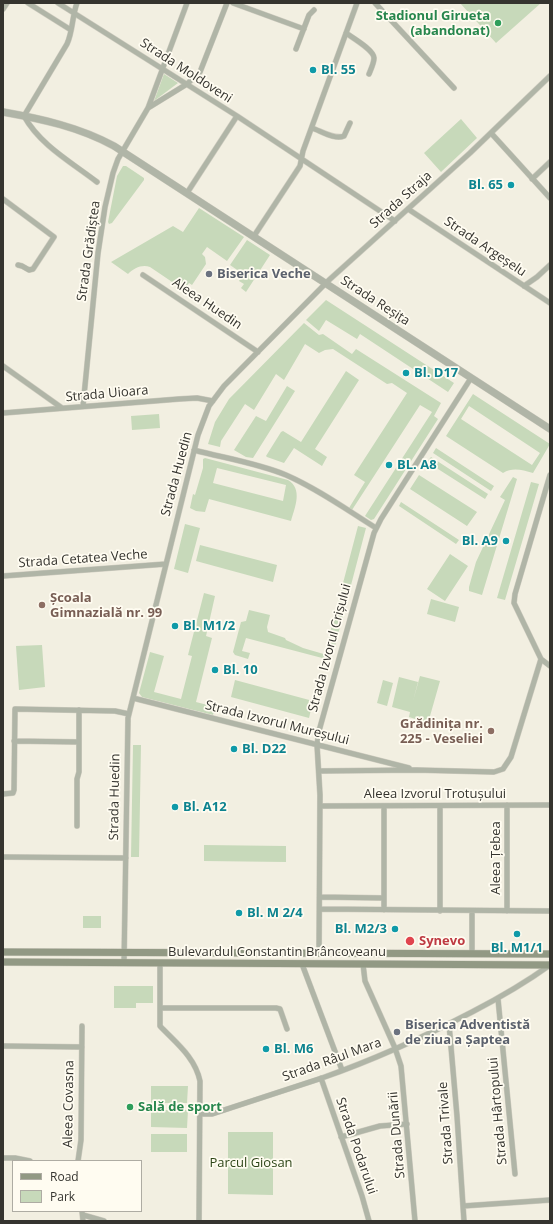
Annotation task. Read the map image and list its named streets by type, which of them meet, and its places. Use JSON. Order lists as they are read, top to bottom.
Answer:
{
  "streets": {
    "main road": ["Bulevardul Constantin Brâncoveanu"],
    "street": [
      "Strada Moldoveni",
      "Strada Straja",
      "Strada Argeșelu",
      "Strada Grădiștea",
      "Strada Reșița",
      "Aleea Huedin",
      "Strada Uioara",
      "Strada Huedin",
      "Strada Cetatea Veche",
      "Strada Izvorul Crișului",
      "Strada Izvorul Mureșului",
      "Aleea Izvorul Trotușului",
      "Aleea Țebea",
      "Strada Râul Mara",
      "Aleea Covasna",
      "Strada Hârtopului",
      "Strada Trivale",
      "Strada Dunării",
      "Strada Podarului"
    ]
  },
  "crossings": [
    ["Strada Moldoveni", "Strada Straja"],
    ["Strada Moldoveni", "Strada Grădiștea"],
    ["Strada Straja", "Strada Argeșelu"],
    ["Strada Straja", "Strada Reșița"],
    ["Strada Straja", "Strada Huedin"],
    ["Strada Grădiștea", "Strada Reșița"],
    ["Strada Grădiștea", "Strada Uioara"],
    ["Strada Reșița", "Strada Huedin"],
    ["Strada Reșița", "Strada Izvorul Crișului"],
    ["Aleea Huedin", "Strada Huedin"],
    ["Strada Uioara", "Strada Huedin"],
    ["Strada Huedin", "Strada Cetatea Veche"],
    ["Strada Huedin", "Strada Izvorul Mureșului"],
    ["Strada Huedin", "Bulevardul Constantin Brâncoveanu"],
    ["Strada Izvorul Crișului", "Strada Izvorul Mureșului"],
    ["Strada Izvorul Crișului", "Aleea Izvorul Trotușului"],
    ["Strada Izvorul Crișului", "Aleea Țebea"],
    ["Strada Izvorul Crișului", "Bulevardul Constantin Brâncoveanu"],
    ["Aleea Izvorul Trotușului", "Aleea Țebea"],
    ["Bulevardul Constantin Brâncoveanu", "Strada Râul Mara"],
    ["Bulevardul Constantin Brâncoveanu", "Strada Dunării"],
    ["Strada Râul Mara", "Strada Hârtopului"],
    ["Strada Râul Mara", "Strada Trivale"],
    ["Strada Râul Mara", "Strada Dunării"],
    ["Strada Râul Mara", "Strada Podarului"]
  ],
  "parks": ["Parcul Giosan"],
  "places": [
    "Stadionul Girueta (abandonat)",
    "Bl. 55",
    "Bl. 65",
    "Biserica Veche",
    "Bl. D17",
    "BL. A8",
    "Bl. A9",
    "Școala Gimnazială nr. 99",
    "Bl. M1/2",
    "Bl. 10",
    "Grădinița nr. 225 - Veseliei",
    "Bl. D22",
    "Bl. A12",
    "Bl. M 2/4",
    "Bl. M2/3",
    "Bl. M1/1",
    "Synevo",
    "Biserica Adventistă de ziua a Șaptea",
    "Bl. M6",
    "Sală de sport"
  ],
  "legend": ["Road", "Park"]
}
